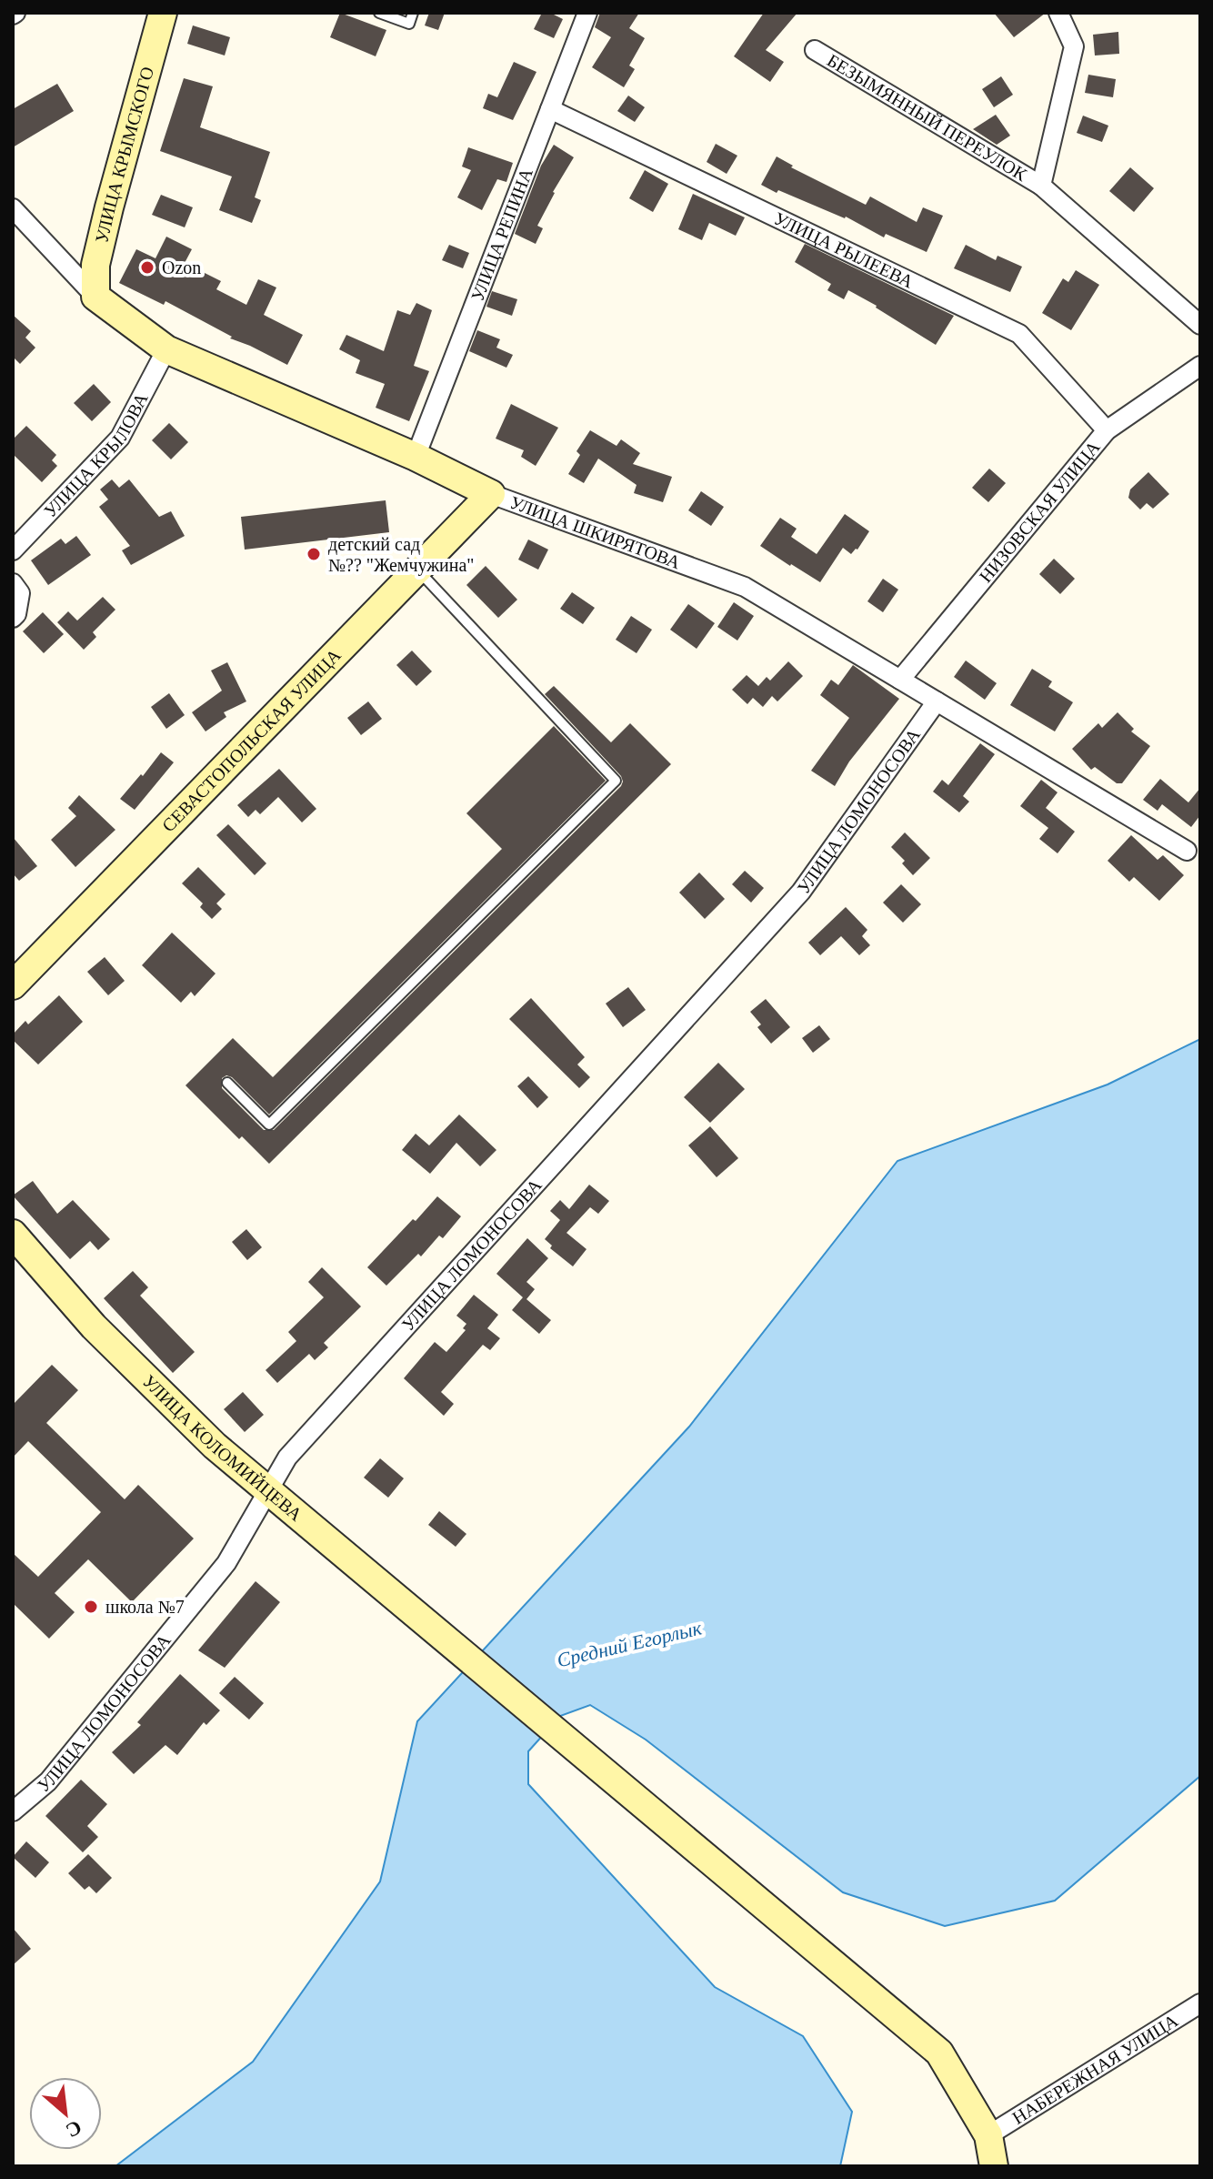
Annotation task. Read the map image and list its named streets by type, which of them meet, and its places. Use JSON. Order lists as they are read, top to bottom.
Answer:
{
  "streets": {
    "street": [
      "БЕЗЫМЯННЫЙ ПЕРЕУЛОК",
      "УЛИЦА КРЫМСКОГО",
      "УЛИЦА РЕПИНА",
      "УЛИЦА РЫЛЕЕВА",
      "УЛИЦА КРЫЛОВА",
      "НИЗОВСКАЯ УЛИЦА",
      "УЛИЦА ШКИРЯТОВА",
      "СЕВАСТОПОЛЬСКАЯ УЛИЦА",
      "УЛИЦА ЛОМОНОСОВА",
      "УЛИЦА КОЛОМИЙЦЕВА",
      "НАБЕРЕЖНАЯ УЛИЦА"
    ]
  },
  "crossings": [
    ["УЛИЦА КРЫМСКОГО", "УЛИЦА ШКИРЯТОВА"],
    ["УЛИЦА РЕПИНА", "УЛИЦА РЫЛЕЕВА"],
    ["УЛИЦА РЕПИНА", "УЛИЦА ШКИРЯТОВА"],
    ["УЛИЦА РЫЛЕЕВА", "НИЗОВСКАЯ УЛИЦА"],
    ["УЛИЦА КРЫЛОВА", "УЛИЦА ШКИРЯТОВА"],
    ["НИЗОВСКАЯ УЛИЦА", "УЛИЦА ШКИРЯТОВА"],
    ["УЛИЦА ШКИРЯТОВА", "СЕВАСТОПОЛЬСКАЯ УЛИЦА"],
    ["УЛИЦА ШКИРЯТОВА", "УЛИЦА ЛОМОНОСОВА"],
    ["УЛИЦА ЛОМОНОСОВА", "УЛИЦА КОЛОМИЙЦЕВА"],
    ["УЛИЦА КОЛОМИЙЦЕВА", "НАБЕРЕЖНАЯ УЛИЦА"]
  ],
  "water": ["Средний Егорлык"],
  "places": ["Ozon", "детский сад №?? \"Жемчужина\"", "школа №7"],
  "north": "bottom right"
}
